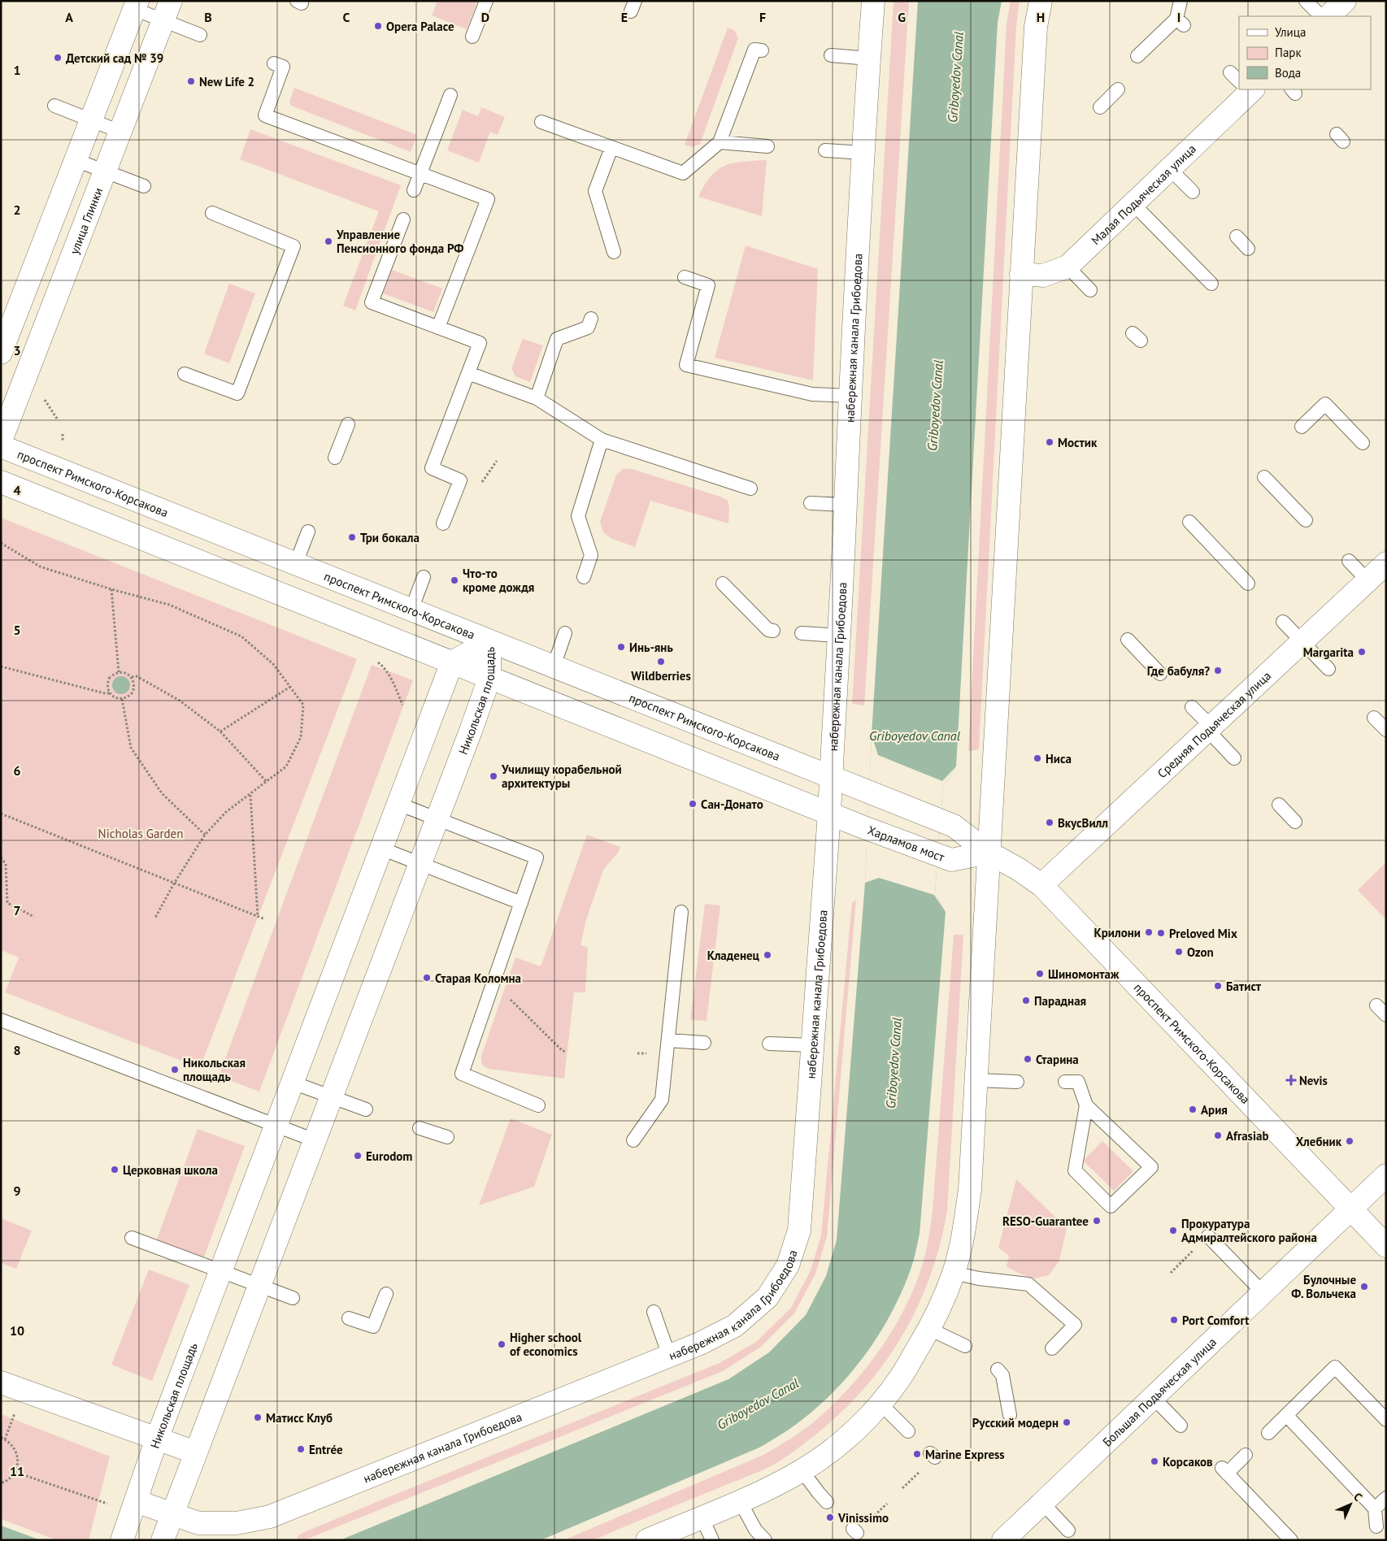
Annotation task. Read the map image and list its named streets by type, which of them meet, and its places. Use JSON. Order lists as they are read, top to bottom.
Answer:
{
  "streets": {
    "street": [
      "Малая Подьяческая улица",
      "улица Глинки",
      "набережная канала Грибоедова",
      "проспект Римского-Корсакова",
      "Никольская площадь",
      "Средняя Подьяческая улица",
      "Харламов мост",
      "Большая Подьяческая улица"
    ]
  },
  "crossings": [
    ["набережная канала Грибоедова", "проспект Римского-Корсакова"],
    ["набережная канала Грибоедова", "Никольская площадь"],
    ["набережная канала Грибоедова", "Харламов мост"],
    ["проспект Римского-Корсакова", "Никольская площадь"],
    ["проспект Римского-Корсакова", "Средняя Подьяческая улица"],
    ["проспект Римского-Корсакова", "Харламов мост"],
    ["проспект Римского-Корсакова", "Большая Подьяческая улица"]
  ],
  "water": ["Griboyedov Canal"],
  "parks": ["Nicholas Garden"],
  "places": {
    "other": [
      "Opera Palace",
      "Детский сад № 39",
      "New Life 2",
      "Управление Пенсионного фонда РФ",
      "Мостик",
      "Три бокала",
      "Что-то кроме дождя",
      "Инь-янь",
      "Margarita",
      "Wildberries",
      "Где бабуля?",
      "Ниса",
      "Училищу корабельной архитектуры",
      "Сан-Донато",
      "ВкусВилл",
      "Крилони",
      "Preloved Mix",
      "Ozon",
      "Кладенец",
      "Шиномонтаж",
      "Старая Коломна",
      "Батист",
      "Парадная",
      "Старина",
      "Никольская площадь",
      "Ария",
      "Afrasiab",
      "Хлебник",
      "Eurodom",
      "Церковная школа",
      "RESO-Guarantee",
      "Прокуратура Адмиралтейского района",
      "Булочные Ф. Вольчека",
      "Port Comfort",
      "Higher school of economics",
      "Матисс Клуб",
      "Русский модерн",
      "Entrée",
      "Marine Express",
      "Корсаков",
      "Vinissimo"
    ],
    "health": ["Nevis"]
  },
  "legend": ["Улица", "Парк", "Вода"],
  "north": "top right",
  "grid": {
    "columns": [
      "A",
      "B",
      "C",
      "D",
      "E",
      "F",
      "G",
      "H",
      "I"
    ],
    "rows": [
      "1",
      "2",
      "3",
      "4",
      "5",
      "6",
      "7",
      "8",
      "9",
      "10",
      "11"
    ]
  }
}
